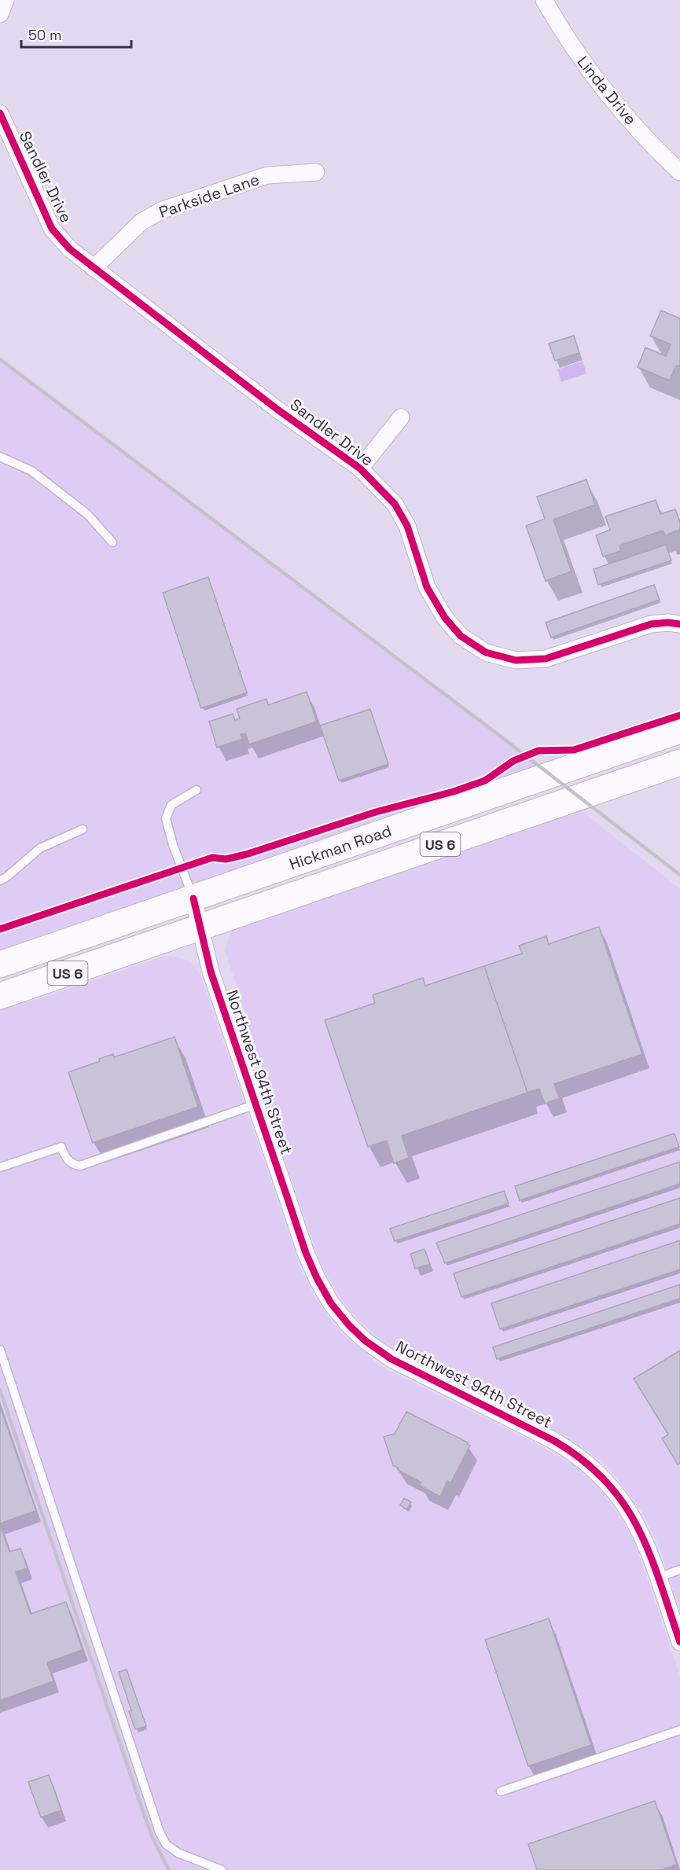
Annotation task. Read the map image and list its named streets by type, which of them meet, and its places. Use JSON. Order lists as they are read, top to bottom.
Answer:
{
  "streets": {
    "main road": ["US 6", "Hickman Road"],
    "street": [
      "Linda Drive",
      "Sandler Drive",
      "Parkside Lane",
      "Northwest 94th Street"
    ]
  },
  "crossings": [
    ["Sandler Drive", "Parkside Lane"],
    ["Hickman Road", "Northwest 94th Street"]
  ],
  "scale_bar": "50 m"
}
